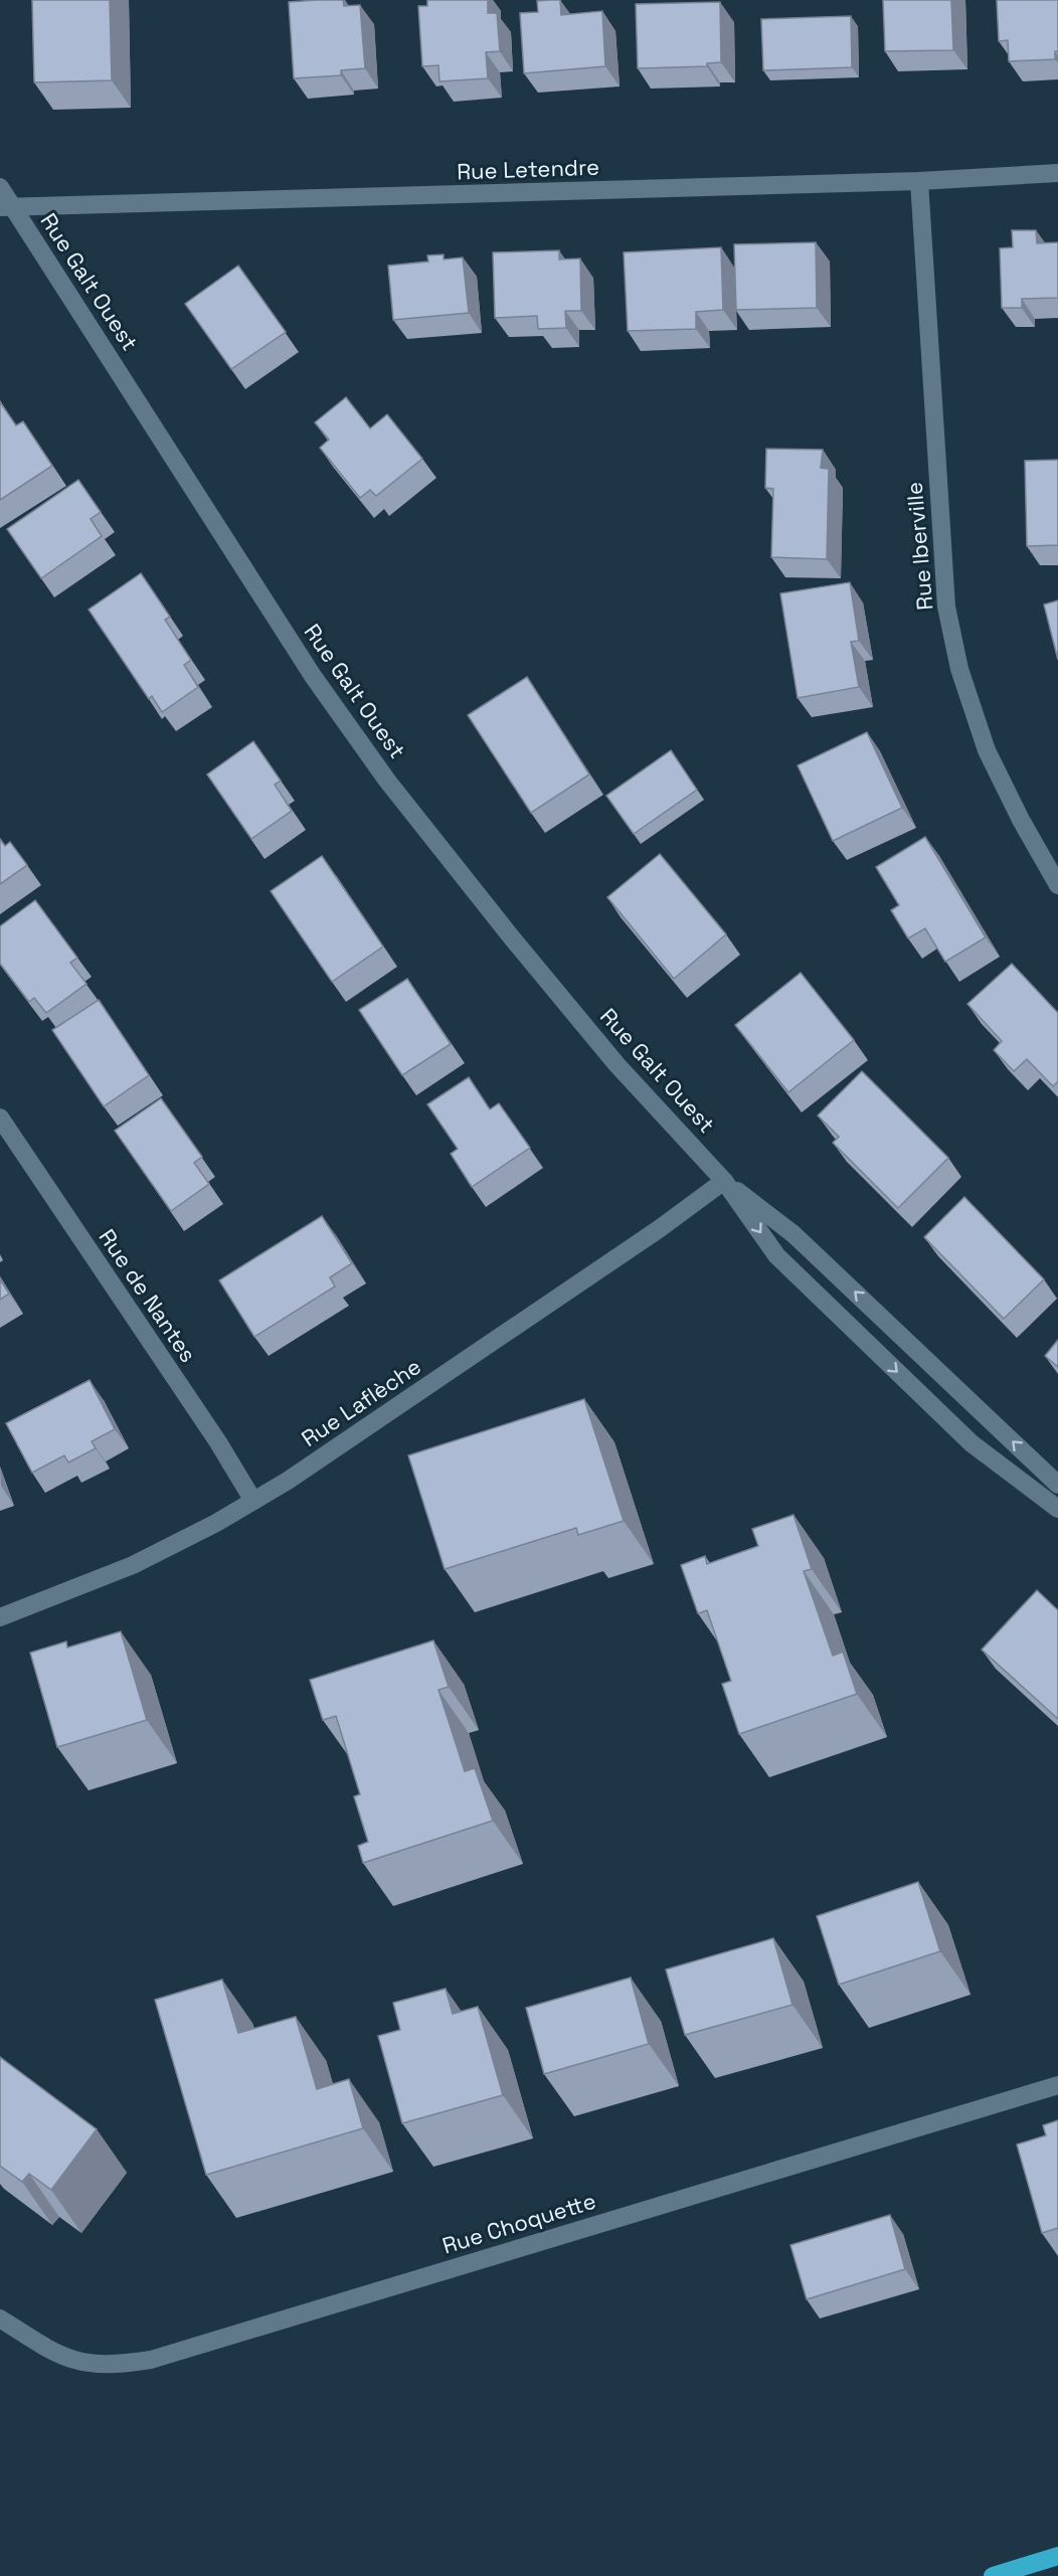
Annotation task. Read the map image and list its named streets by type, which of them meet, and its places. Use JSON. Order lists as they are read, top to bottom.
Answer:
{
  "streets": {
    "street": [
      "Rue Letendre",
      "Rue Galt Ouest",
      "Rue Iberville",
      "Rue de Nantes",
      "Rue Laflèche",
      "Rue Choquette"
    ]
  },
  "crossings": [
    ["Rue Letendre", "Rue Galt Ouest"],
    ["Rue Letendre", "Rue Iberville"],
    ["Rue Galt Ouest", "Rue Laflèche"],
    ["Rue de Nantes", "Rue Laflèche"]
  ]
}
